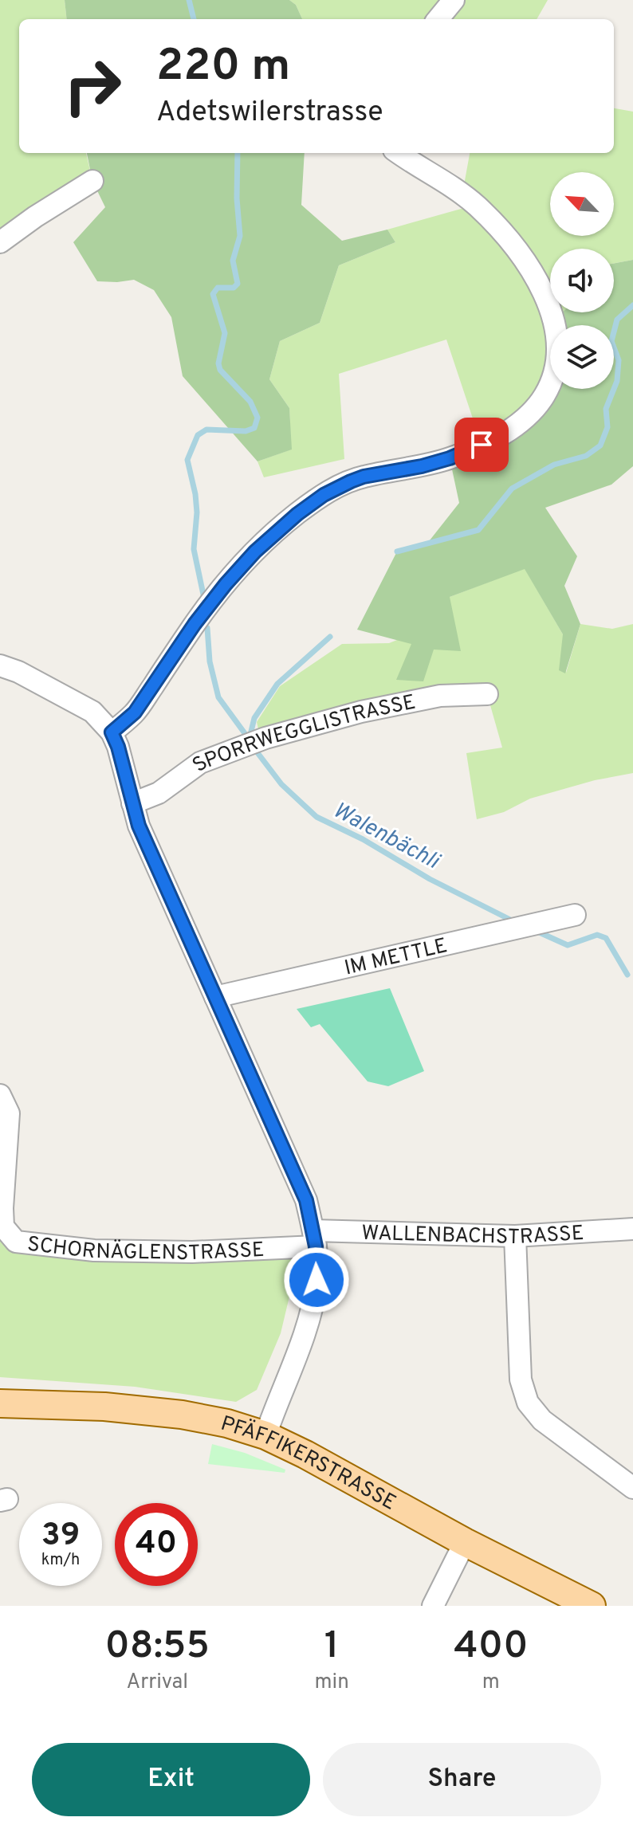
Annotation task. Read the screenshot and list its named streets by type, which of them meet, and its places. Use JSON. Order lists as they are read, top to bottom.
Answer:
{
  "streets": {
    "main road": ["PFÄFFIKERSTRASSE"],
    "street": [
      "SPORRWEGGLISTRASSE",
      "IM METTLE",
      "WALLENBACHSTRASSE",
      "SCHORNÄGLENSTRASSE"
    ]
  },
  "crossings": [
    ["WALLENBACHSTRASSE", "SCHORNÄGLENSTRASSE"]
  ],
  "water": ["Walenbächli"],
  "north": "top left",
  "page": {
    "turn": ["220 m", "Adetswilerstrasse"],
    "speed": "39 km/h",
    "limit": "40",
    "eta": [
      "08:55",
      "Arrival",
      "1",
      "min",
      "400",
      "m"
    ],
    "buttons": ["Exit", "Share"]
  }
}
